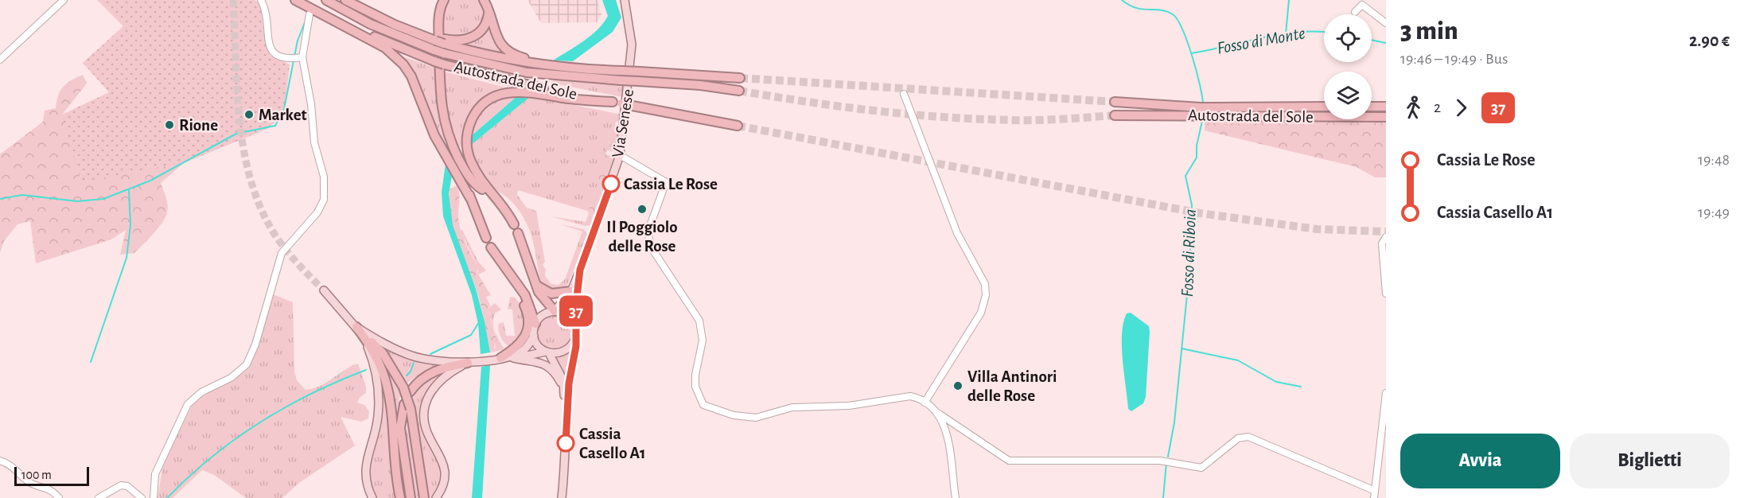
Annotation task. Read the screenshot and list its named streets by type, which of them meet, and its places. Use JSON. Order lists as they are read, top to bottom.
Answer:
{
  "streets": {
    "highway": ["Autostrada del Sole"],
    "main road": ["Via Senese"]
  },
  "water": ["Fosso di Monte", "Fosso di Riboia"],
  "places": [
    "Market",
    "Rione",
    "Cassia Le Rose",
    "Il Poggiolo delle Rose",
    "Villa Antinori delle Rose",
    "Cassia Casello A1"
  ],
  "lines": ["bus line 37"],
  "scale_bar": "100 m",
  "page": {
    "on_map": "37",
    "heading": ["3 min", "19:46 – 19:49 · Bus", "2.90 €"],
    "legs": ["2", "37"],
    "list": [
      {
        "name": "Cassia Le Rose",
        "value": "19:48"
      },
      {
        "name": "Cassia Casello A1",
        "value": "19:49"
      }
    ],
    "buttons": ["Avvia", "Biglietti"],
    "scale": "100 m"
  }
}
